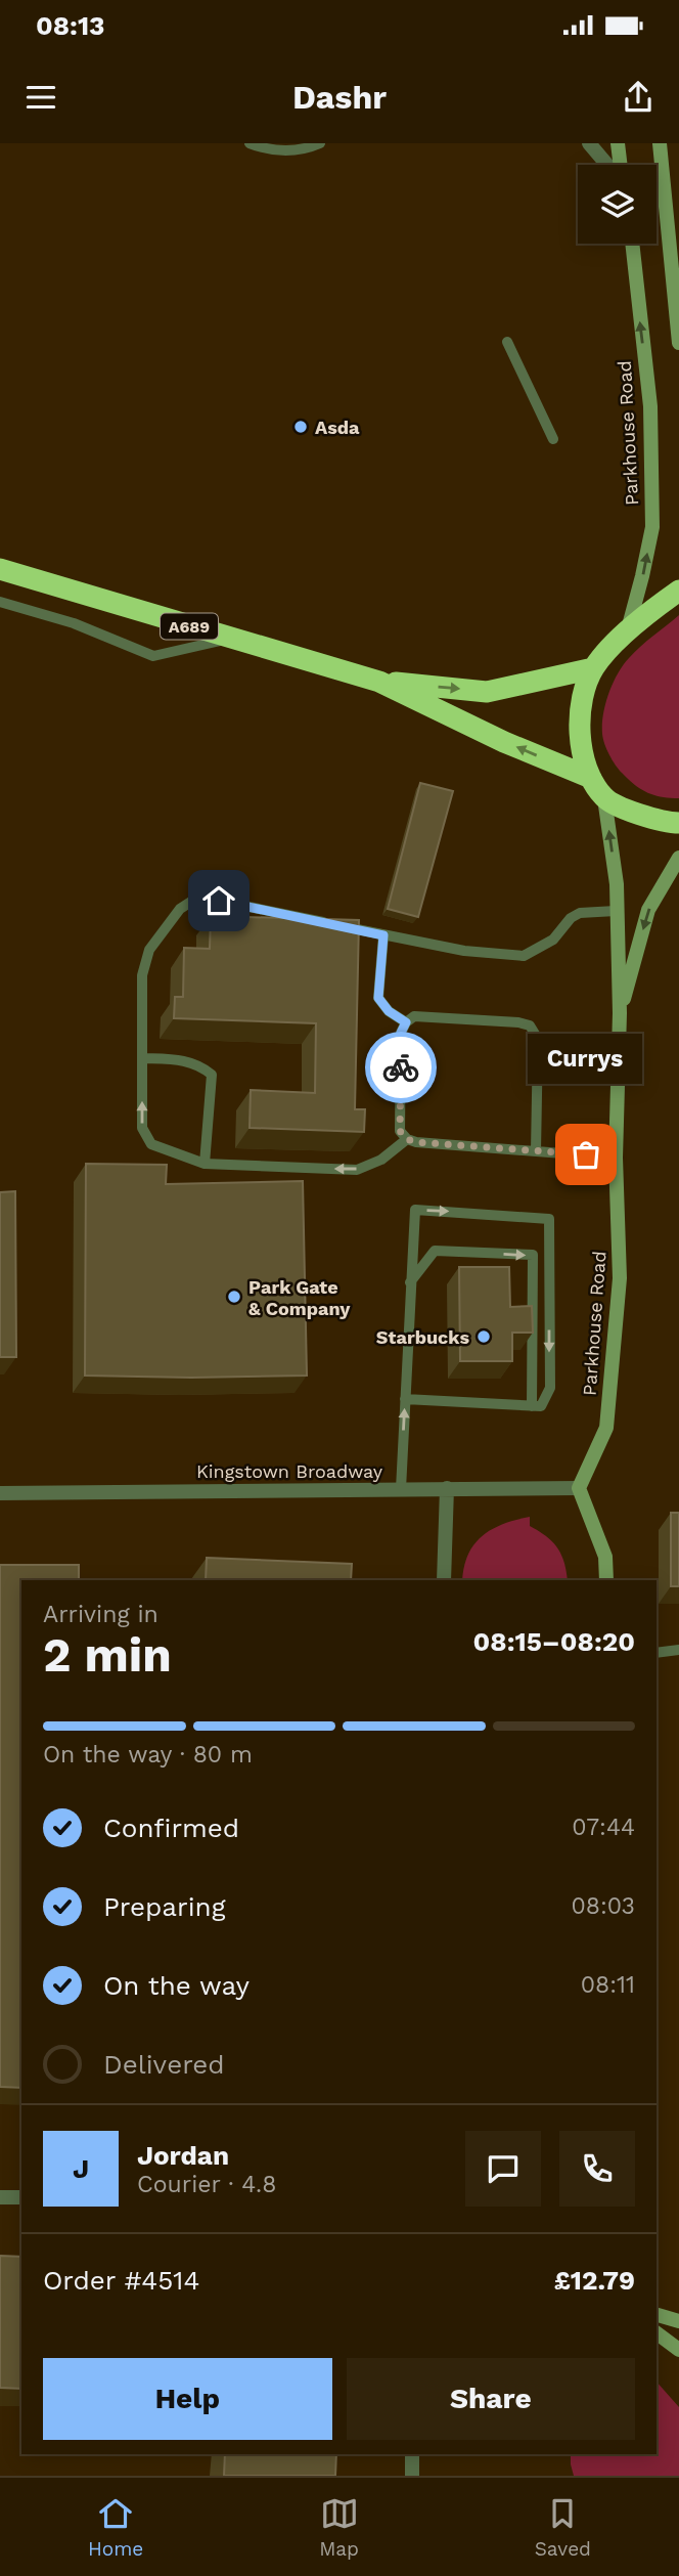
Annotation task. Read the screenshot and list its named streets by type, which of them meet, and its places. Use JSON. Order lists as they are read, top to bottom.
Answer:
{
  "streets": {
    "highway": ["A689"],
    "street": ["Parkhouse Road", "Kingstown Broadway"]
  },
  "crossings": [
    ["Parkhouse Road", "Kingstown Broadway"]
  ],
  "places": [
    "Asda",
    "Currys",
    "Park Gate & Company",
    "Starbucks"
  ],
  "page": {
    "status": "08:13",
    "header": "Dashr",
    "bubble": "Currys",
    "heading": ["2 min", "Arriving in", "08:15–08:20"],
    "panel": [
      "Jordan",
      "Courier · 4.8",
      "Order #4514",
      "£12.79"
    ],
    "bar": "On the way · 80 m",
    "list": [
      ["Confirmed", "07:44"],
      ["Preparing", "08:03"],
      ["On the way", "08:11"],
      "Delivered"
    ],
    "round": "J",
    "buttons": ["Help", "Share"],
    "tabs": ["Home", "Map", "Saved"]
  }
}
